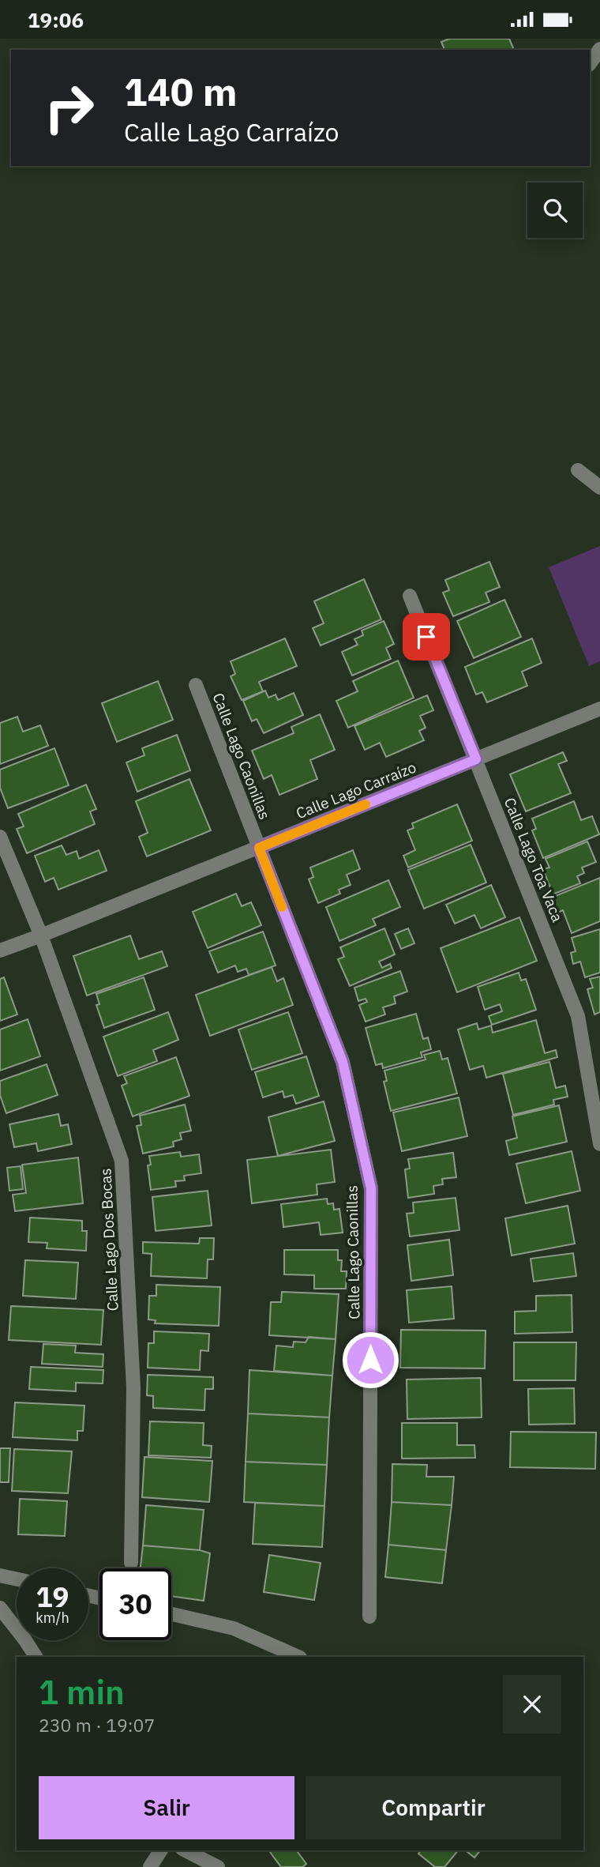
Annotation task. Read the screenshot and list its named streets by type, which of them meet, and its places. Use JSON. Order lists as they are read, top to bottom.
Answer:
{
  "streets": {
    "street": [
      "Calle Lago Caonillas",
      "Calle Lago Carraízo",
      "Calle Lago Toa Vaca",
      "Calle Lago Dos Bocas"
    ]
  },
  "crossings": [
    ["Calle Lago Caonillas", "Calle Lago Carraízo"],
    ["Calle Lago Carraízo", "Calle Lago Toa Vaca"],
    ["Calle Lago Carraízo", "Calle Lago Dos Bocas"]
  ],
  "page": {
    "status": "19:06",
    "turn": ["140 m", "Calle Lago Carraízo"],
    "speed": "19 km/h",
    "limit": "30",
    "heading": ["1 min", "230 m · 19:07"],
    "buttons": ["Salir", "Compartir"]
  }
}
